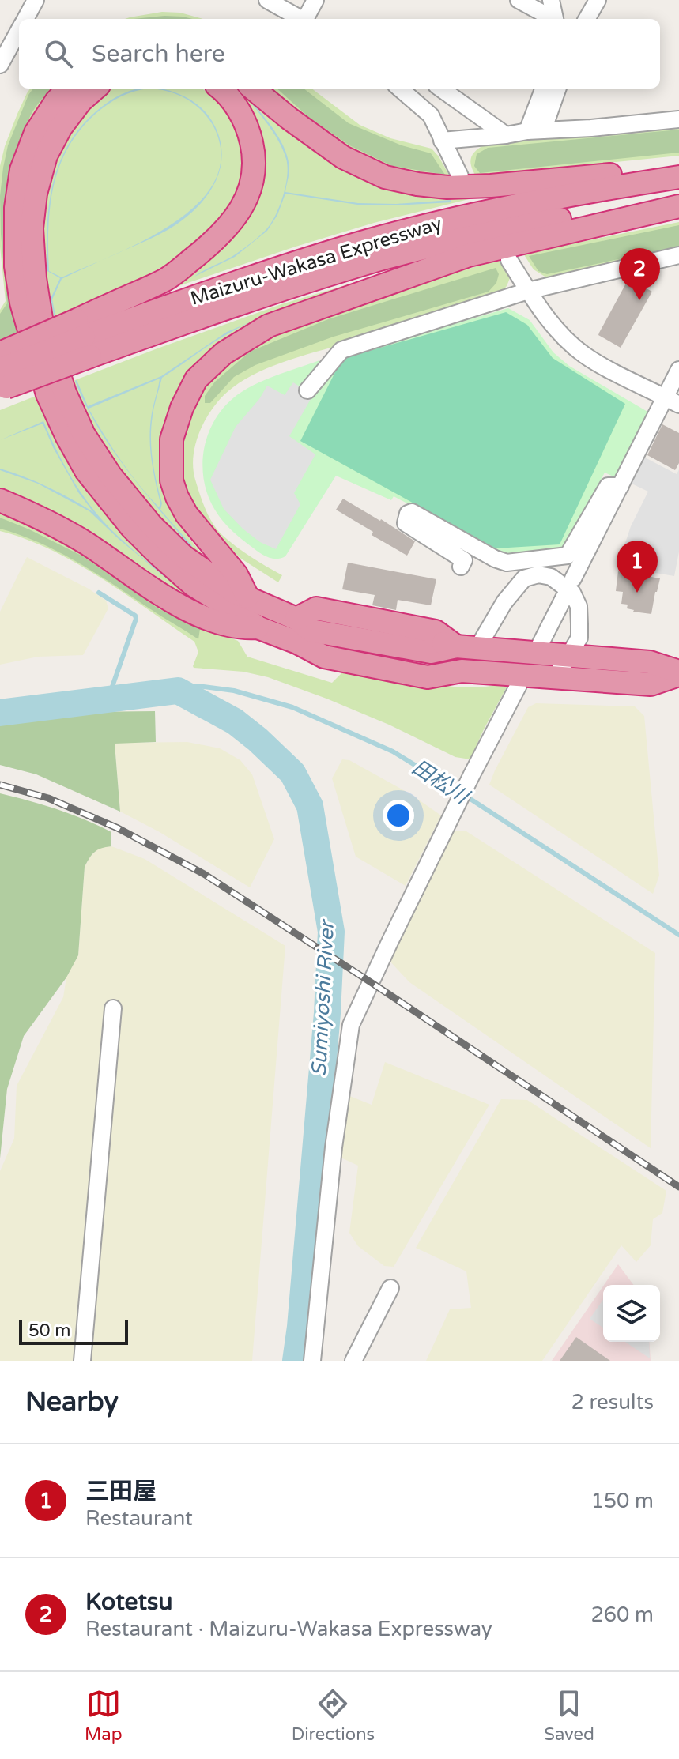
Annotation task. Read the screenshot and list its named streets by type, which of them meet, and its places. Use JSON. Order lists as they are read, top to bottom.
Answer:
{
  "streets": {
    "highway": ["Maizuru-Wakasa Expressway"]
  },
  "water": ["田松川", "Sumiyoshi River"],
  "scale_bar": "50 m",
  "page": {
    "search": "Search here",
    "pins": ["2", "1"],
    "scale": "50 m",
    "heading": ["Nearby", "2 results"],
    "list": [
      {
        "mark": "1",
        "name": "三田屋",
        "note": "Restaurant",
        "value": "150 m"
      },
      {
        "mark": "2",
        "name": "Kotetsu",
        "note": "Restaurant · Maizuru-Wakasa Expressway",
        "value": "260 m"
      }
    ],
    "nav": ["Map", "Directions", "Saved"]
  }
}
